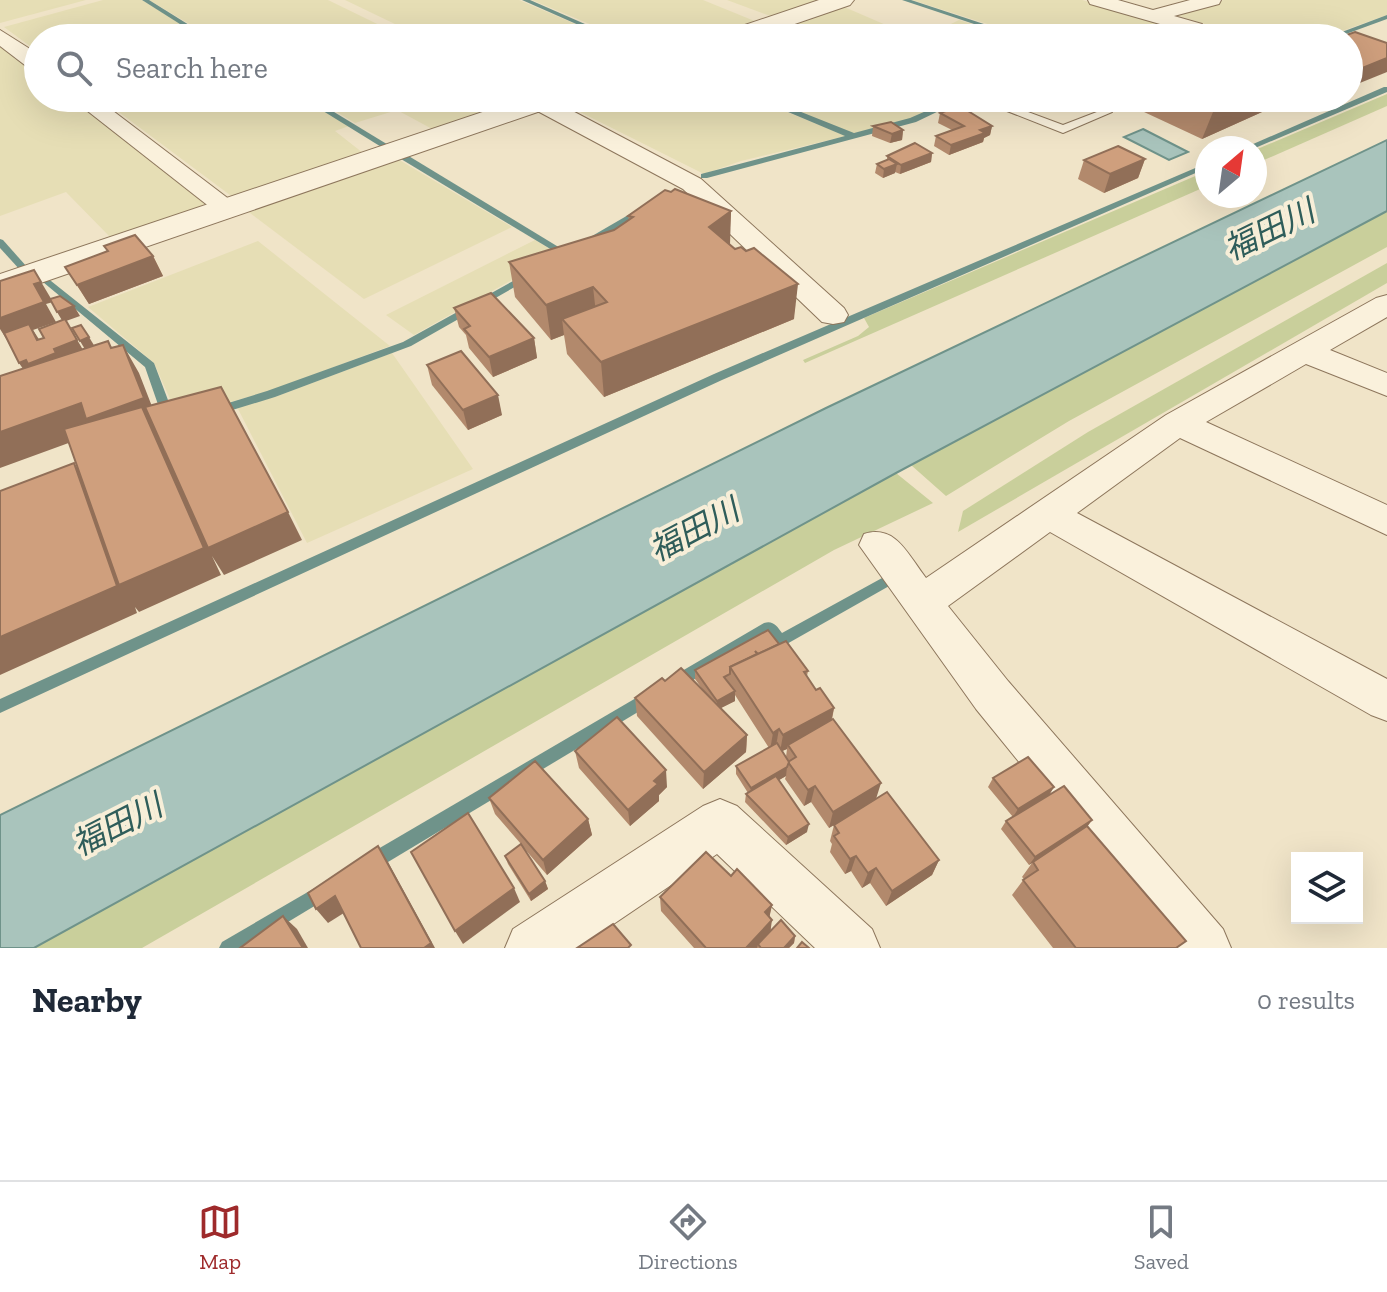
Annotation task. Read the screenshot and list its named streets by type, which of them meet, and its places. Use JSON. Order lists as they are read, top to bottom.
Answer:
{
  "water": ["福田川"],
  "north": "top right",
  "page": {
    "search": "Search here",
    "heading": ["Nearby", "0 results"],
    "nav": ["Map", "Directions", "Saved"]
  }
}
